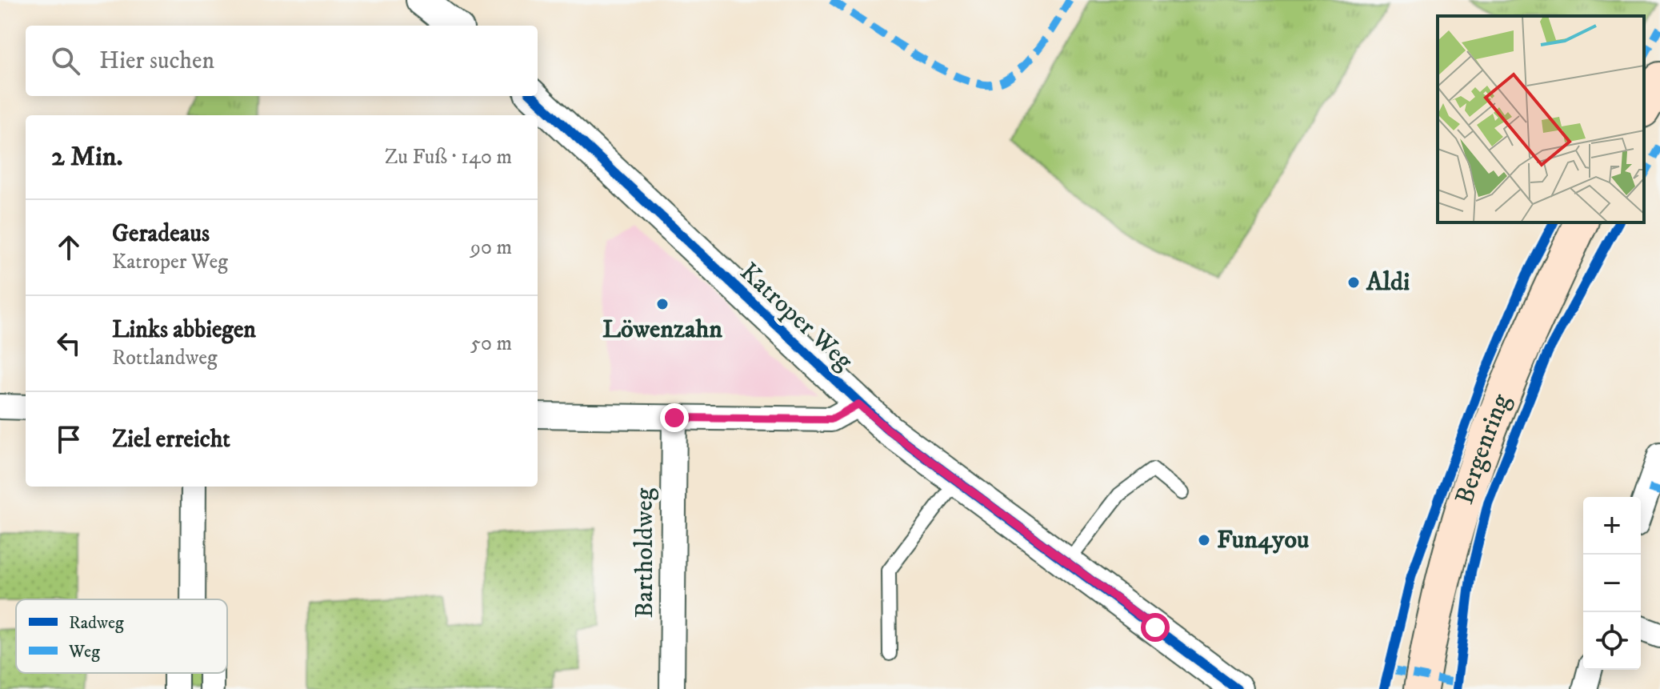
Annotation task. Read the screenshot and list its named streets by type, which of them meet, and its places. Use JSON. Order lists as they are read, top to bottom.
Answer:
{
  "streets": {
    "main road": ["Bergenring"],
    "street": ["Katroper Weg", "Bartholdweg"]
  },
  "places": ["Aldi", "Löwenzahn", "Fun4you"],
  "legend": ["Radweg", "Weg"],
  "page": {
    "search": "Hier suchen",
    "heading": ["2 Min.", "Zu Fuß · 140 m"],
    "list": [
      ["Geradeaus", "Katroper Weg", "90 m"],
      ["Links abbiegen", "Rottlandweg", "50 m"],
      "Ziel erreicht"
    ],
    "map_buttons": ["+", "−"]
  }
}
